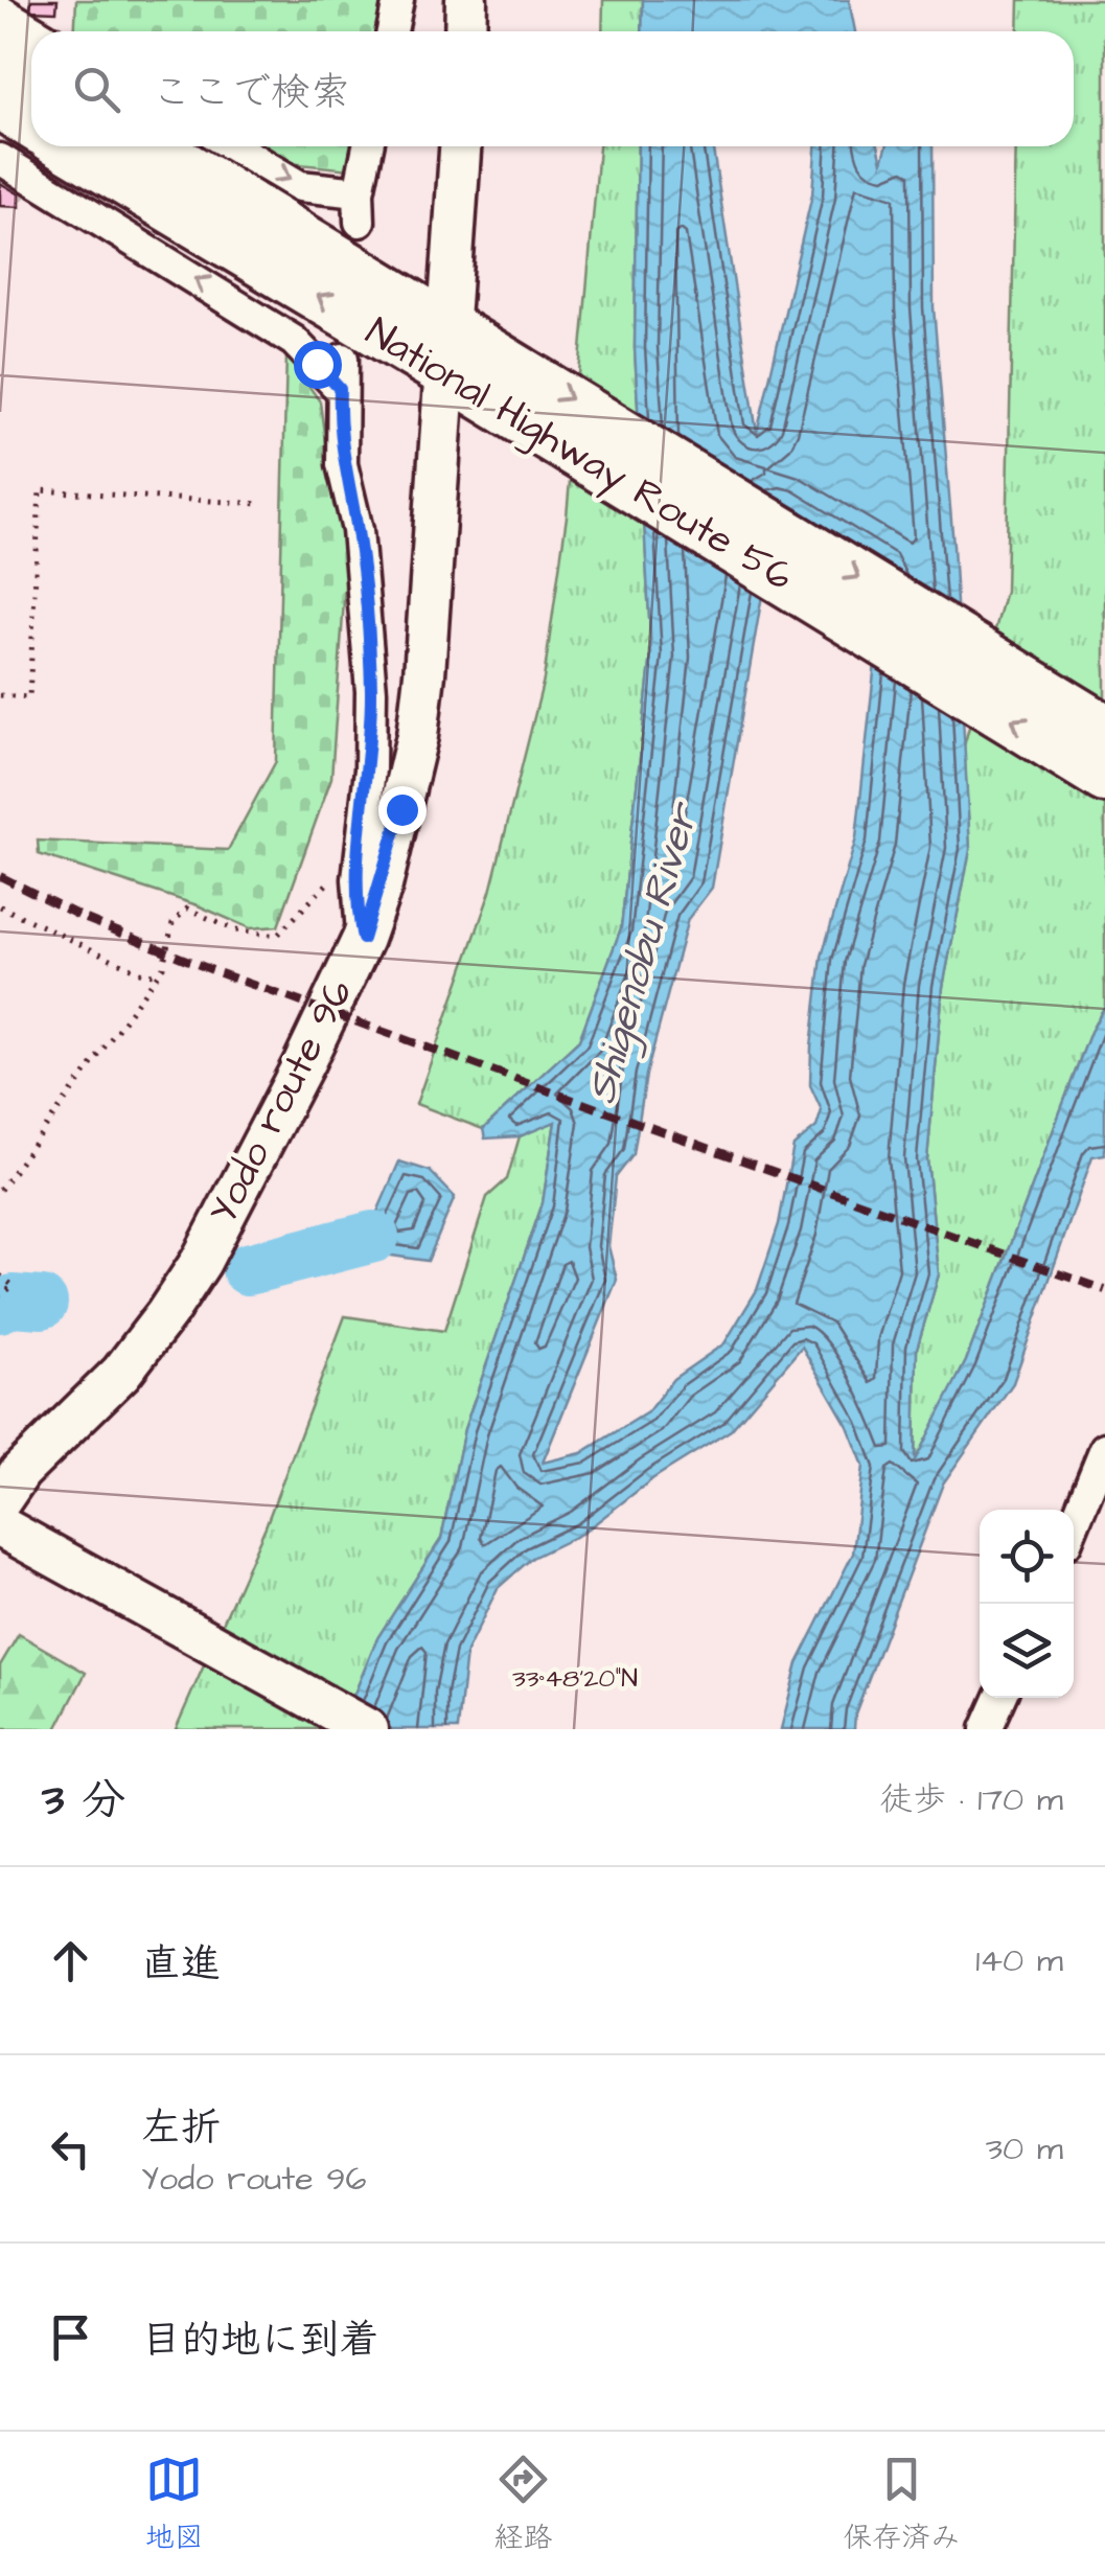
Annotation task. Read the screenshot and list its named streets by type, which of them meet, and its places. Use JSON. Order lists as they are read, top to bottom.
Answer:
{
  "streets": {
    "highway": ["National Highway Route 56"],
    "street": ["Yodo route 96"]
  },
  "crossings": [
    ["National Highway Route 56", "Yodo route 96"]
  ],
  "water": ["Shigenobu River"],
  "page": {
    "search": "ここで検索",
    "heading": ["3 分", "徒歩 · 170 m"],
    "list": [
      ["直進", "140 m"],
      ["左折", "Yodo route 96", "30 m"],
      "目的地に到着"
    ],
    "nav": ["地図", "経路", "保存済み"]
  },
  "coordinates": ["33°48'20\"N"]
}
